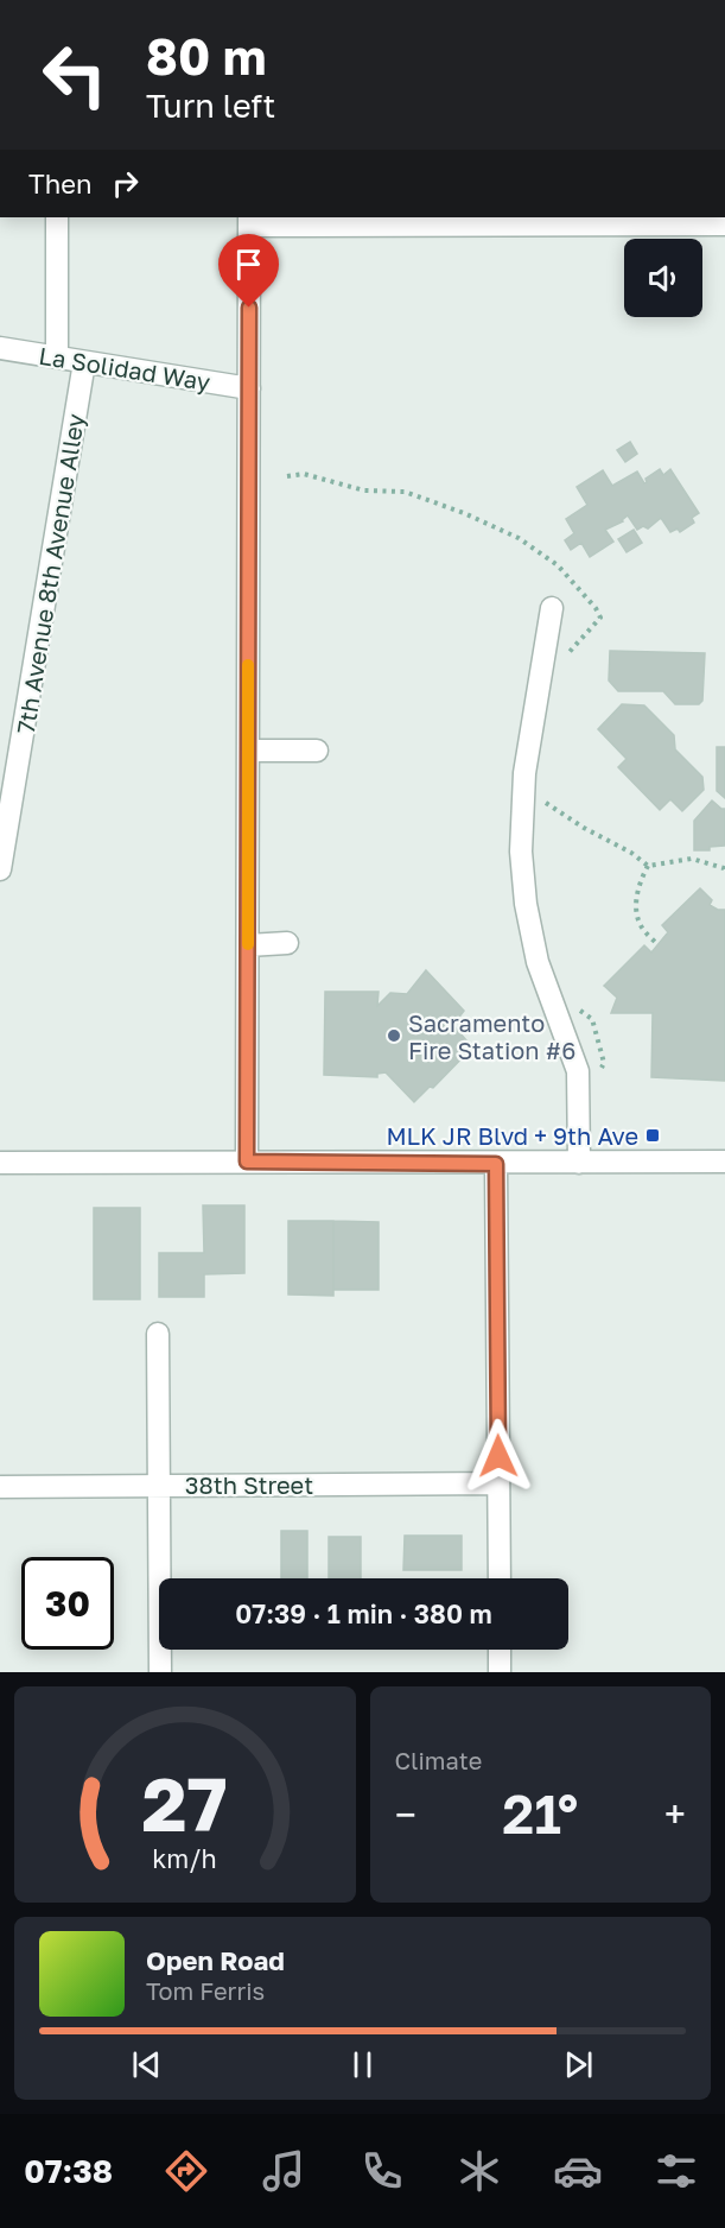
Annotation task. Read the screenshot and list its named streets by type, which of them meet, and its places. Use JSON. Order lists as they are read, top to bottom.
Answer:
{
  "streets": {
    "street": ["La Solidad Way", "7th Avenue 8th Avenue Alley", "38th Street"]
  },
  "crossings": [
    ["La Solidad Way", "7th Avenue 8th Avenue Alley"]
  ],
  "places": {
    "other": ["Sacramento Fire Station #6"],
    "transit": ["MLK JR Blvd + 9th Ave"]
  },
  "page": {
    "turn": ["80 m", "Turn left"],
    "then": "Then",
    "limit": "30",
    "trip": "07:39 · 1 min · 380 m",
    "tile": "Climate",
    "heat": ["−", "21°", "+"],
    "song": ["Open Road", "Tom Ferris"],
    "tabs": "07:38",
    "gauge": ["27", "km/h"]
  }
}
